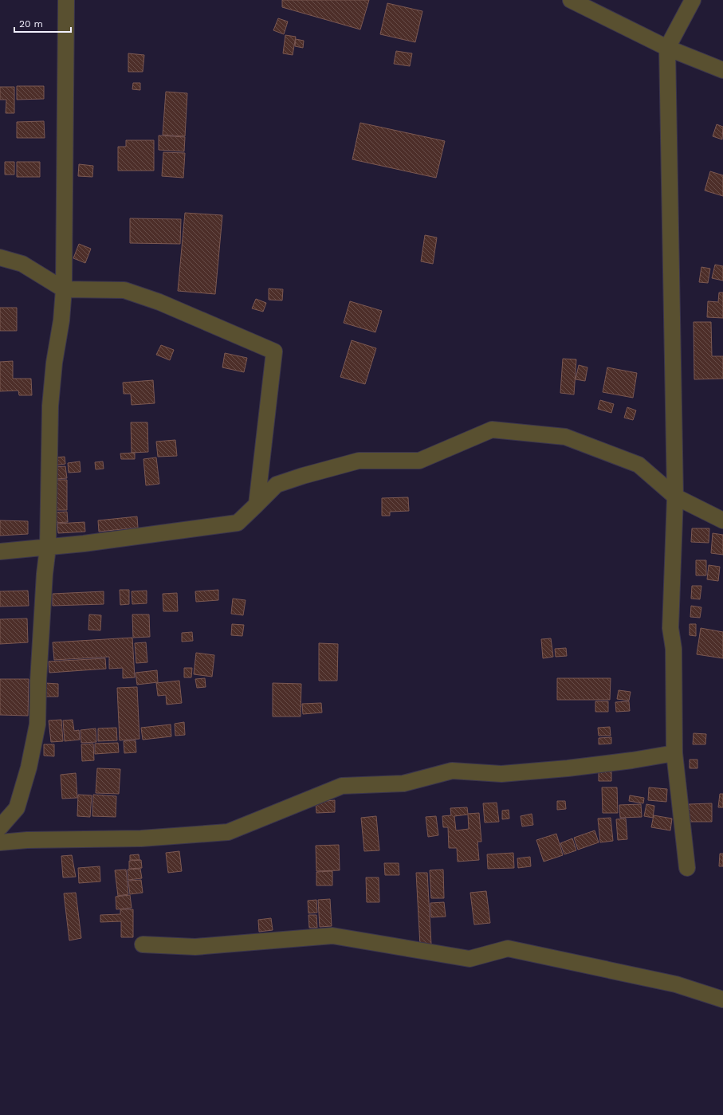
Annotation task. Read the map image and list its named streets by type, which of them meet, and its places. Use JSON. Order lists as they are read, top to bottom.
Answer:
{
  "scale_bar": "20 m"
}
